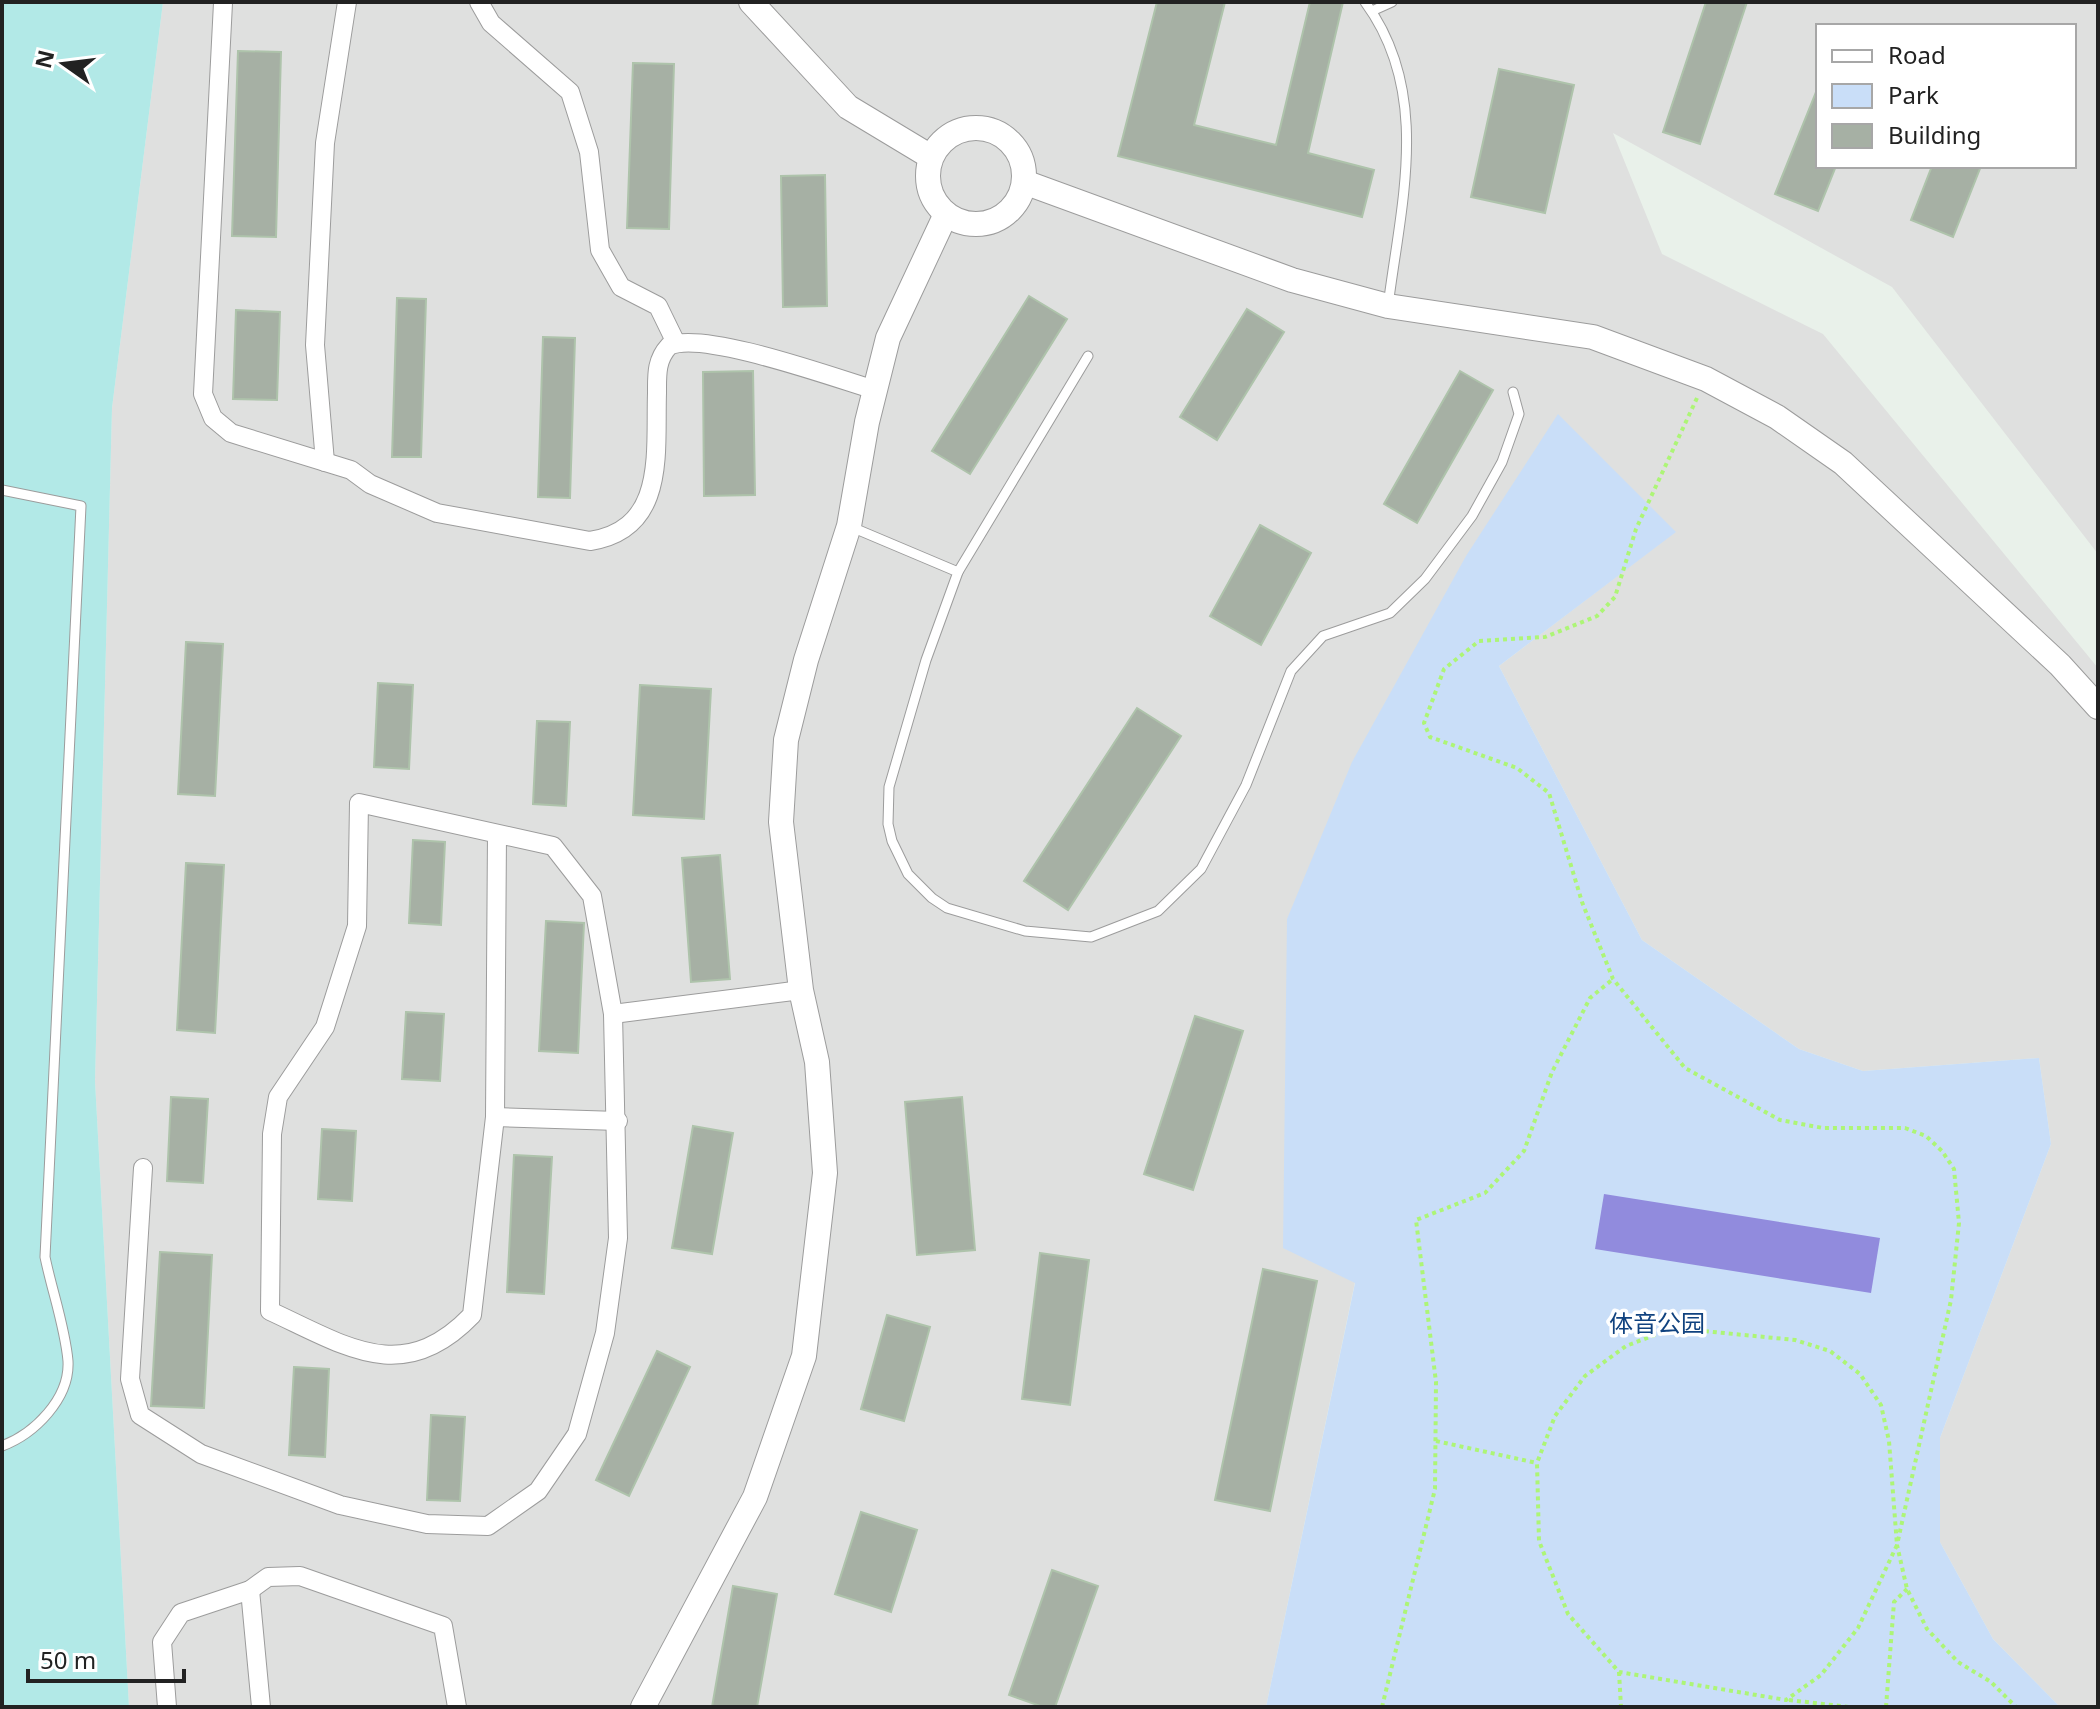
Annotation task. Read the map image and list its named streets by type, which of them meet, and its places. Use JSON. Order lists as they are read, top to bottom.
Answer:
{
  "parks": ["体音公园"],
  "legend": ["Road", "Park", "Building"],
  "scale_bar": "50 m",
  "north": "left"
}
